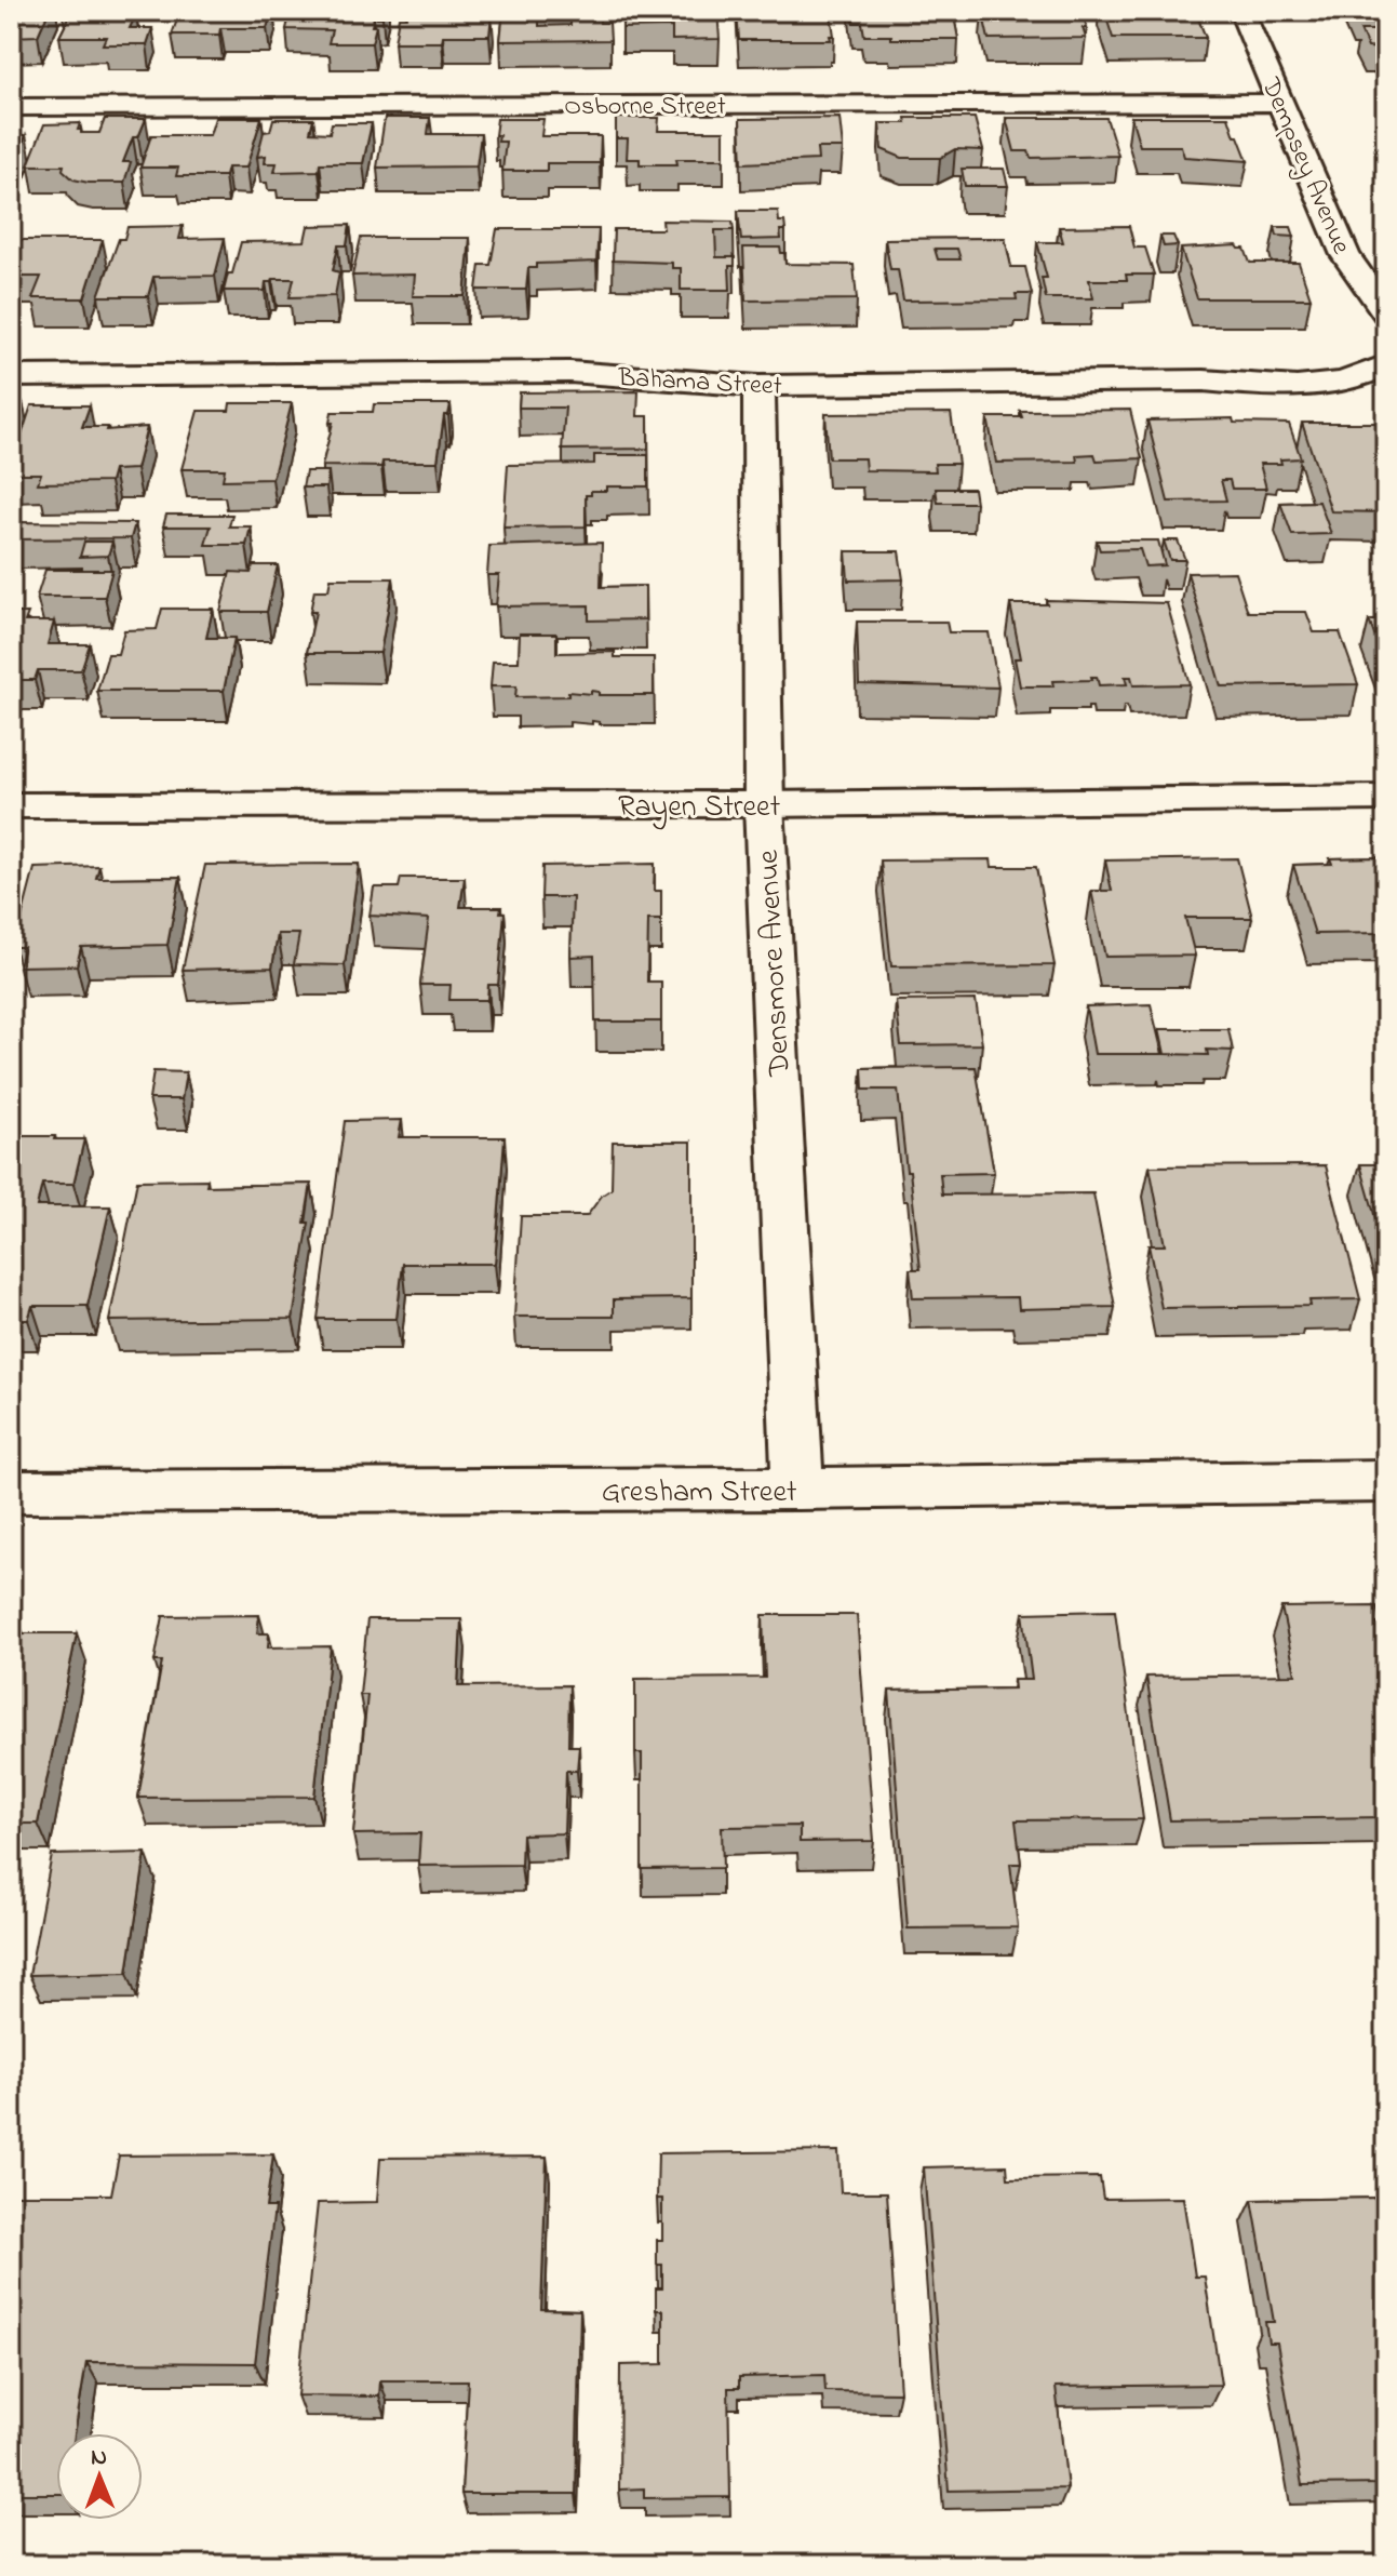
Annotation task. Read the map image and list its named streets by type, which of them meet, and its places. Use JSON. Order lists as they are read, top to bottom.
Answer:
{
  "streets": {
    "street": [
      "Osborne Street",
      "Dempsey Avenue",
      "Bahama Street",
      "Rayen Street",
      "Densmore Avenue",
      "Gresham Street"
    ]
  },
  "crossings": [
    ["Osborne Street", "Dempsey Avenue"],
    ["Bahama Street", "Densmore Avenue"],
    ["Rayen Street", "Densmore Avenue"],
    ["Densmore Avenue", "Gresham Street"]
  ],
  "north": "top"
}
